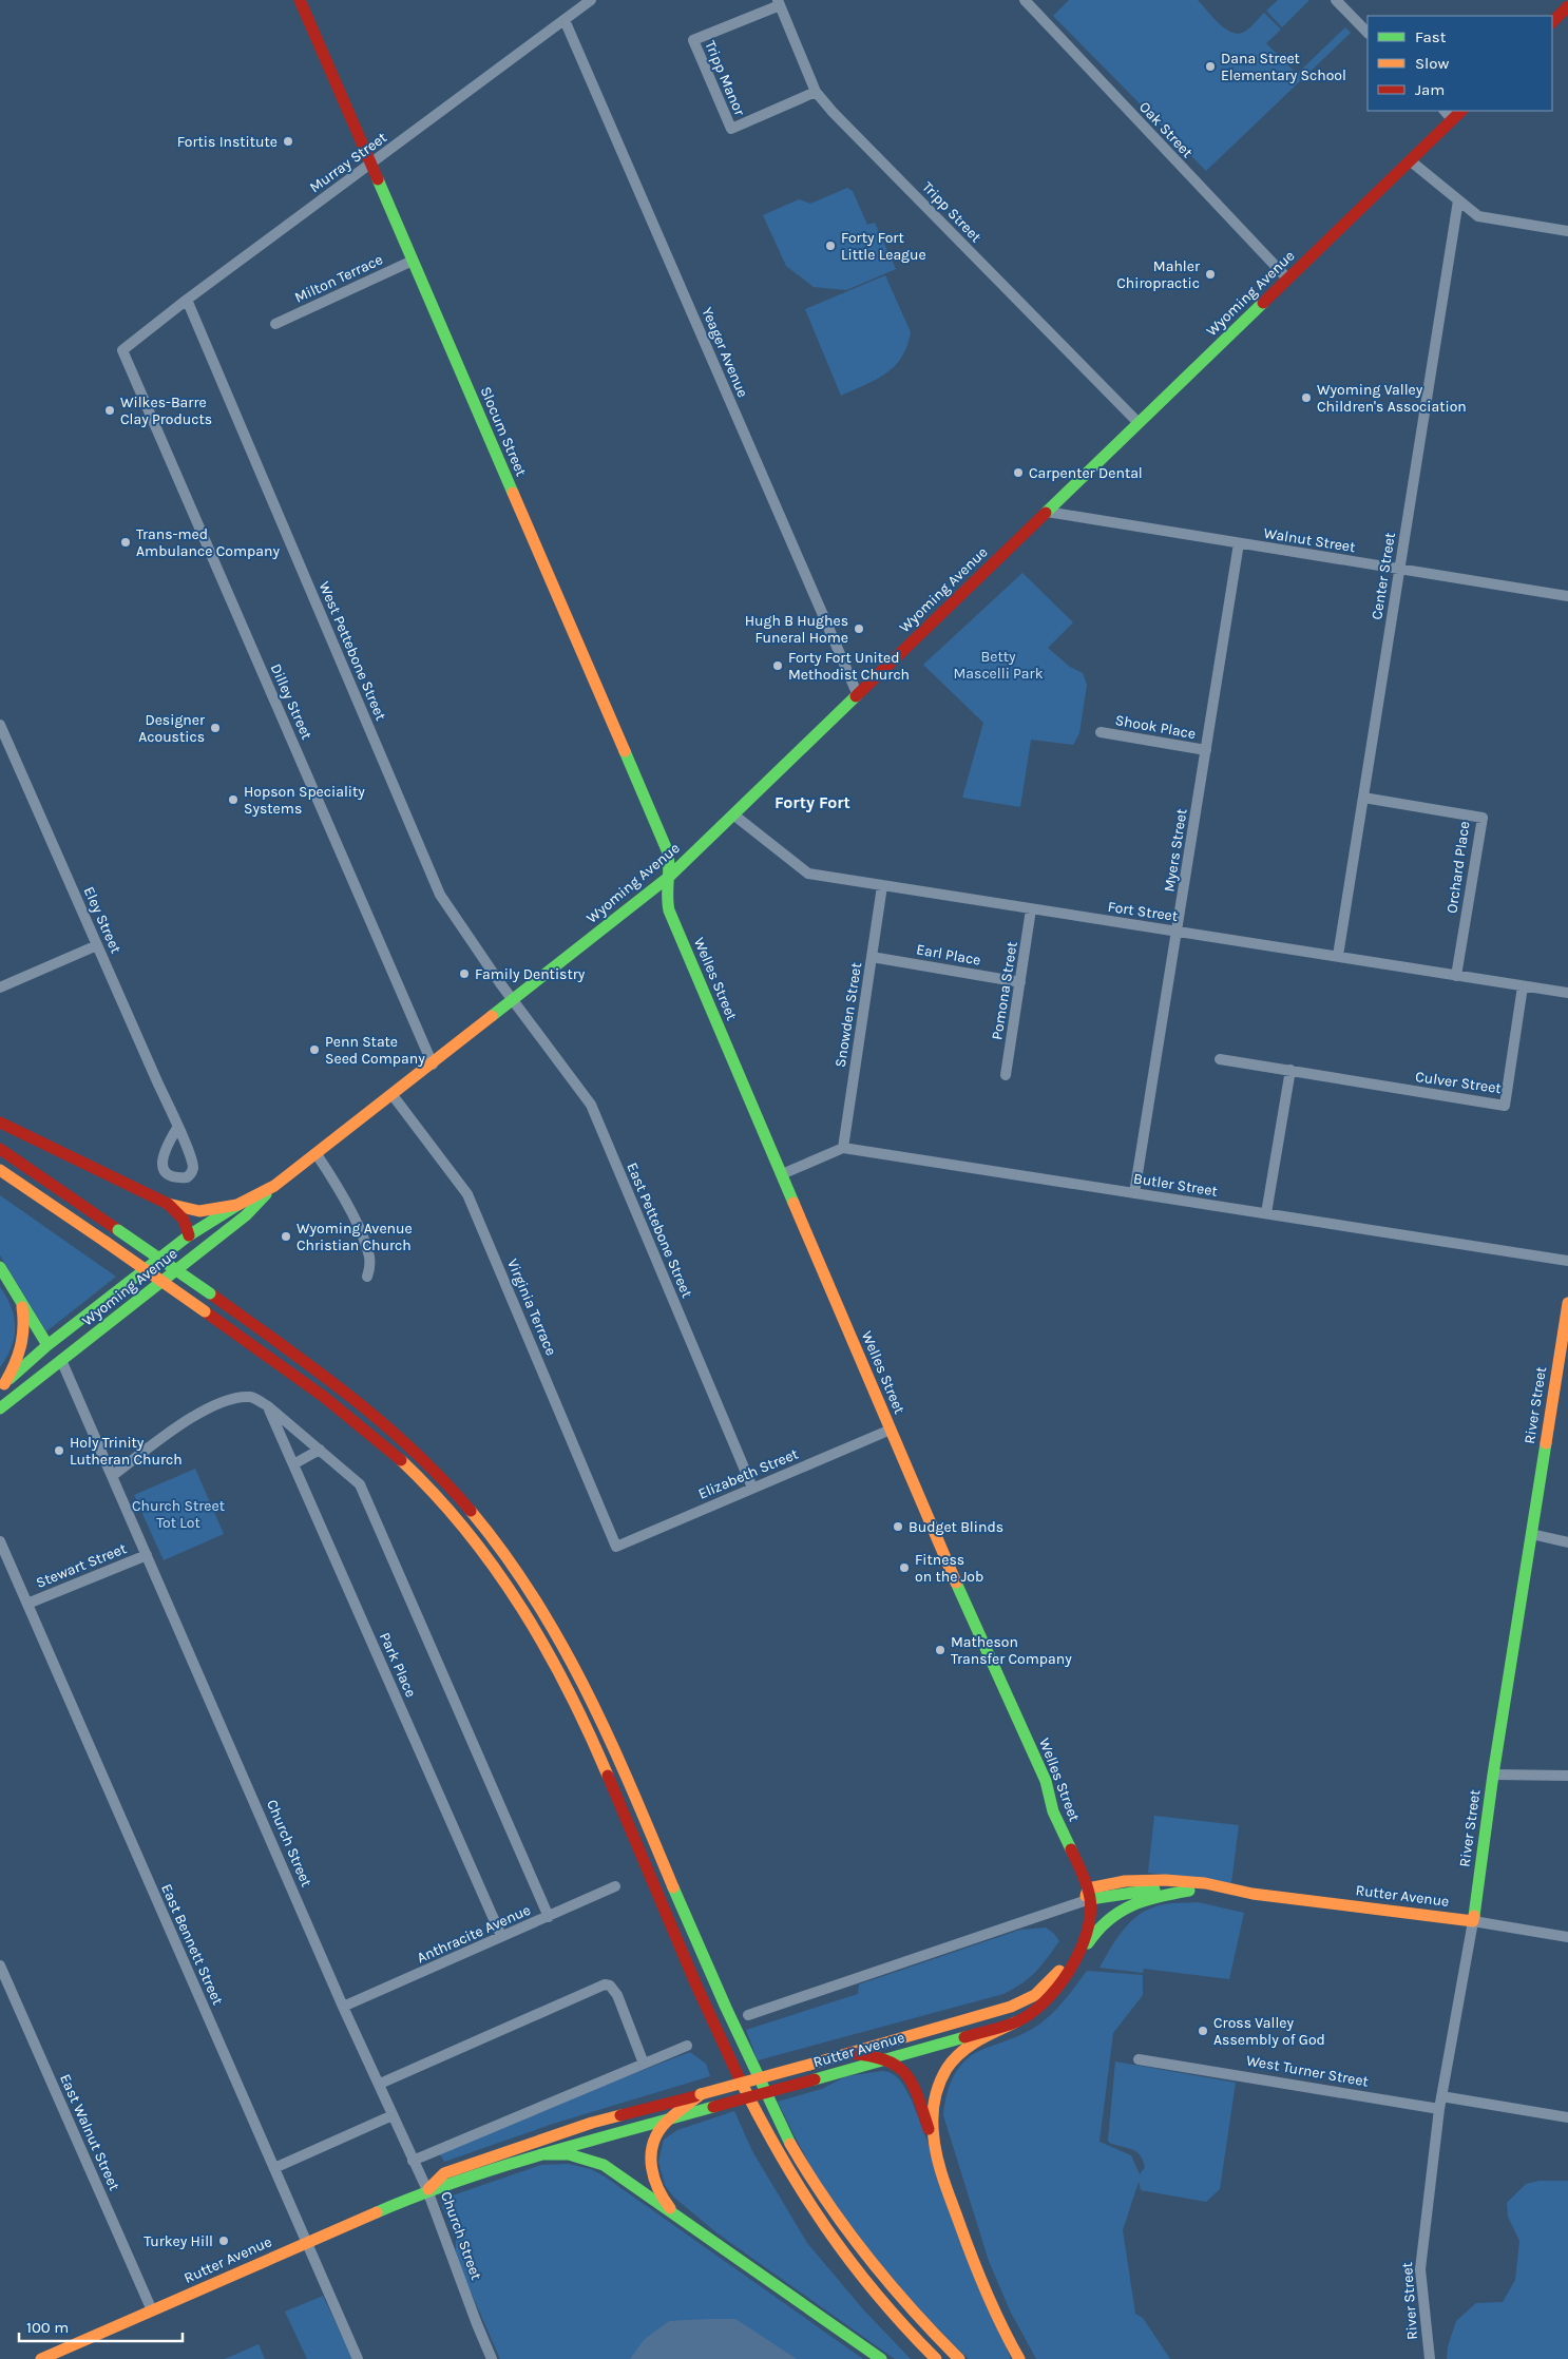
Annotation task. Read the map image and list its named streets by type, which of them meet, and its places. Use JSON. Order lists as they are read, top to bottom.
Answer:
{
  "streets": {
    "main road": [
      "Wyoming Avenue",
      "Slocum Street",
      "Welles Street",
      "River Street",
      "Church Street",
      "Rutter Avenue"
    ],
    "street": [
      "Tripp Manor",
      "Oak Street",
      "Murray Street",
      "Tripp Street",
      "Milton Terrace",
      "Yeager Avenue",
      "Walnut Street",
      "Center Street",
      "West Pettebone Street",
      "Dilley Street",
      "Shook Place",
      "Myers Street",
      "Orchard Place",
      "Fort Street",
      "Eley Street",
      "Earl Place",
      "Pomona Street",
      "Snowden Street",
      "Culver Street",
      "Butler Street",
      "East Pettebone Street",
      "Virginia Terrace",
      "Elizabeth Street",
      "Stewart Street",
      "Park Place",
      "Anthracite Avenue",
      "East Bennett Street",
      "West Turner Street",
      "East Walnut Street"
    ]
  },
  "crossings": [
    ["Tripp Manor", "Tripp Street"],
    ["Oak Street", "Wyoming Avenue"],
    ["Murray Street", "Yeager Avenue"],
    ["Murray Street", "Slocum Street"],
    ["Murray Street", "West Pettebone Street"],
    ["Murray Street", "Dilley Street"],
    ["Tripp Street", "Wyoming Avenue"],
    ["Milton Terrace", "Slocum Street"],
    ["Wyoming Avenue", "Yeager Avenue"],
    ["Wyoming Avenue", "Slocum Street"],
    ["Wyoming Avenue", "Walnut Street"],
    ["Wyoming Avenue", "West Pettebone Street"],
    ["Wyoming Avenue", "Dilley Street"],
    ["Wyoming Avenue", "Fort Street"],
    ["Wyoming Avenue", "Welles Street"],
    ["Wyoming Avenue", "East Pettebone Street"],
    ["Wyoming Avenue", "Virginia Terrace"],
    ["Wyoming Avenue", "Church Street"],
    ["Slocum Street", "Welles Street"],
    ["Walnut Street", "Center Street"],
    ["Walnut Street", "Myers Street"],
    ["Center Street", "Orchard Place"],
    ["Center Street", "Fort Street"],
    ["West Pettebone Street", "East Pettebone Street"],
    ["Shook Place", "Myers Street"],
    ["Myers Street", "Fort Street"],
    ["Myers Street", "Butler Street"],
    ["Orchard Place", "Fort Street"],
    ["Fort Street", "Pomona Street"],
    ["Fort Street", "Snowden Street"],
    ["Fort Street", "Culver Street"],
    ["Earl Place", "Pomona Street"],
    ["Earl Place", "Snowden Street"],
    ["Welles Street", "Elizabeth Street"],
    ["Welles Street", "Rutter Avenue"],
    ["Snowden Street", "Butler Street"],
    ["East Pettebone Street", "Elizabeth Street"],
    ["Virginia Terrace", "Elizabeth Street"],
    ["River Street", "Rutter Avenue"],
    ["River Street", "West Turner Street"],
    ["Stewart Street", "Church Street"],
    ["Stewart Street", "East Bennett Street"],
    ["Park Place", "Anthracite Avenue"],
    ["Church Street", "Rutter Avenue"],
    ["Church Street", "Anthracite Avenue"],
    ["Rutter Avenue", "East Bennett Street"],
    ["Rutter Avenue", "East Walnut Street"]
  ],
  "districts": ["Forty Fort"],
  "parks": ["Betty Mascelli Park", "Church Street Tot Lot"],
  "places": [
    "Dana Street Elementary School",
    "Fortis Institute",
    "Forty Fort Little League",
    "Mahler Chiropractic",
    "Wyoming Valley Children's Association",
    "Wilkes-Barre Clay Products",
    "Carpenter Dental",
    "Trans-med Ambulance Company",
    "Hugh B Hughes Funeral Home",
    "Forty Fort United Methodist Church",
    "Designer Acoustics",
    "Hopson Speciality Systems",
    "Family Dentistry",
    "Penn State Seed Company",
    "Wyoming Avenue Christian Church",
    "Holy Trinity Lutheran Church",
    "Budget Blinds",
    "Fitness on the Job",
    "Matheson Transfer Company",
    "Cross Valley Assembly of God",
    "Turkey Hill"
  ],
  "legend": ["Fast", "Slow", "Jam"],
  "scale_bar": "100 m"
}
